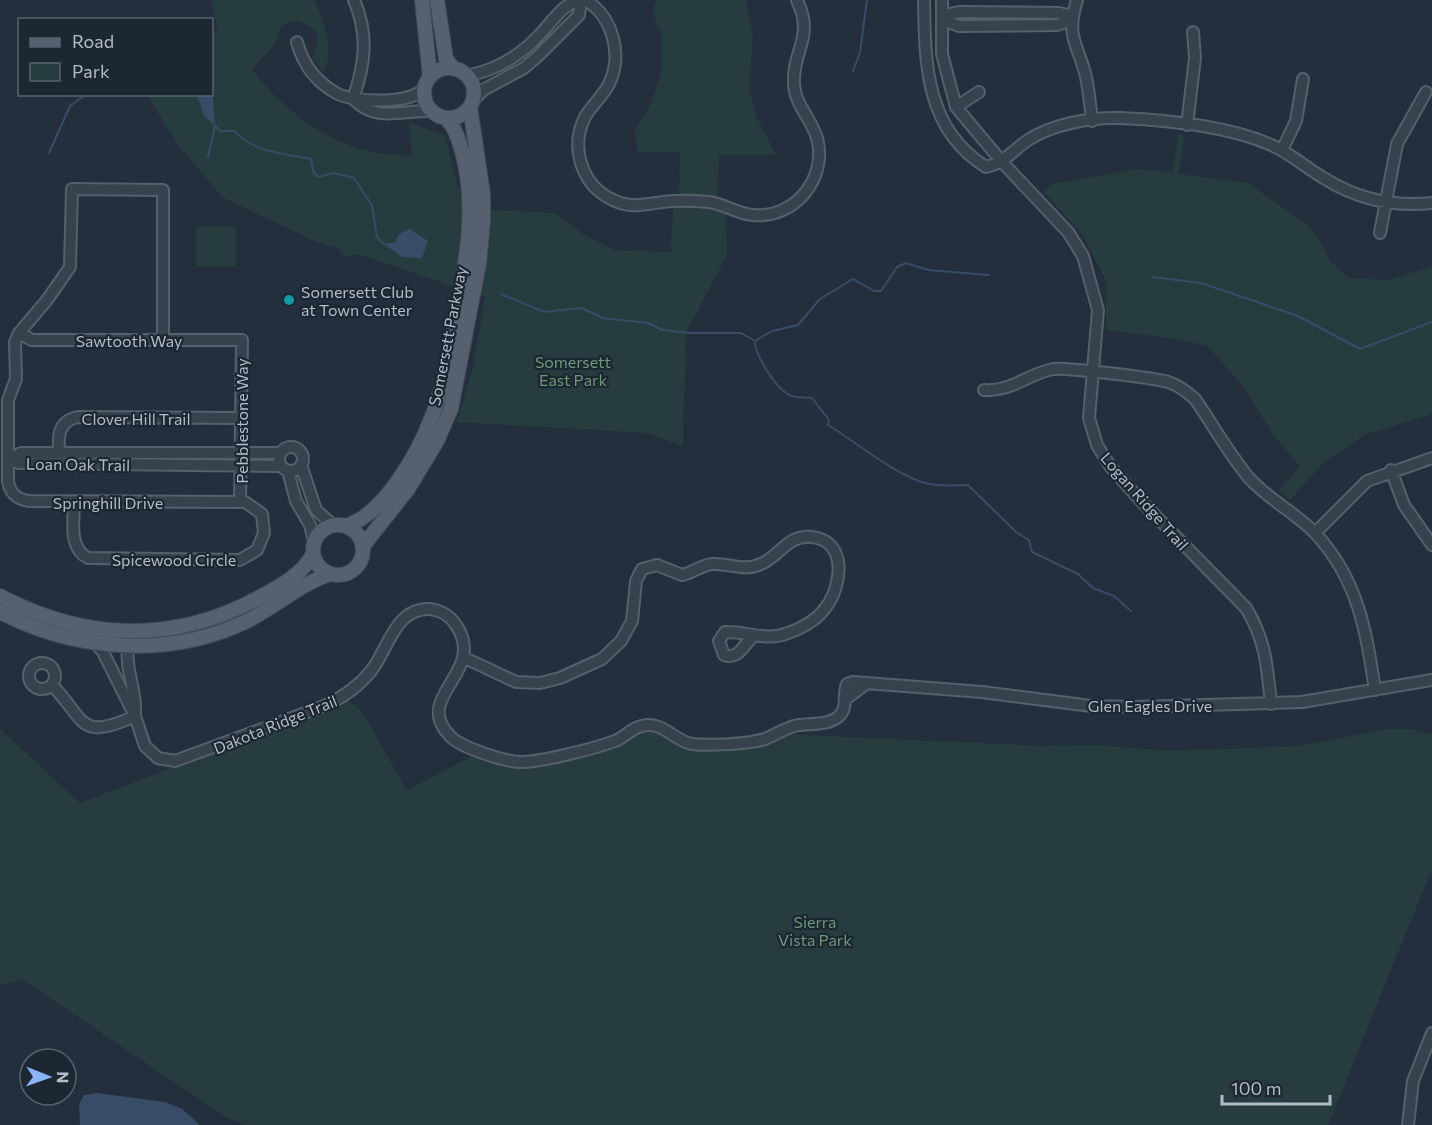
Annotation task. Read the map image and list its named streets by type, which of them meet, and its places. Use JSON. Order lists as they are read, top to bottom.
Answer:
{
  "streets": {
    "main road": ["Somersett Parkway"],
    "street": [
      "Sawtooth Way",
      "Clover Hill Trail",
      "Pebblestone Way",
      "Loan Oak Trail",
      "Logan Ridge Trail",
      "Springhill Drive",
      "Spicewood Circle",
      "Glen Eagles Drive",
      "Dakota Ridge Trail"
    ]
  },
  "crossings": [
    ["Sawtooth Way", "Pebblestone Way"],
    ["Clover Hill Trail", "Pebblestone Way"],
    ["Clover Hill Trail", "Loan Oak Trail"],
    ["Pebblestone Way", "Loan Oak Trail"],
    ["Pebblestone Way", "Springhill Drive"],
    ["Pebblestone Way", "Spicewood Circle"],
    ["Loan Oak Trail", "Springhill Drive"],
    ["Logan Ridge Trail", "Glen Eagles Drive"],
    ["Springhill Drive", "Spicewood Circle"],
    ["Glen Eagles Drive", "Dakota Ridge Trail"]
  ],
  "parks": ["Somersett East Park", "Sierra Vista Park"],
  "places": ["Somersett Club at Town Center"],
  "legend": ["Road", "Park"],
  "scale_bar": "100 m",
  "north": "right"
}
